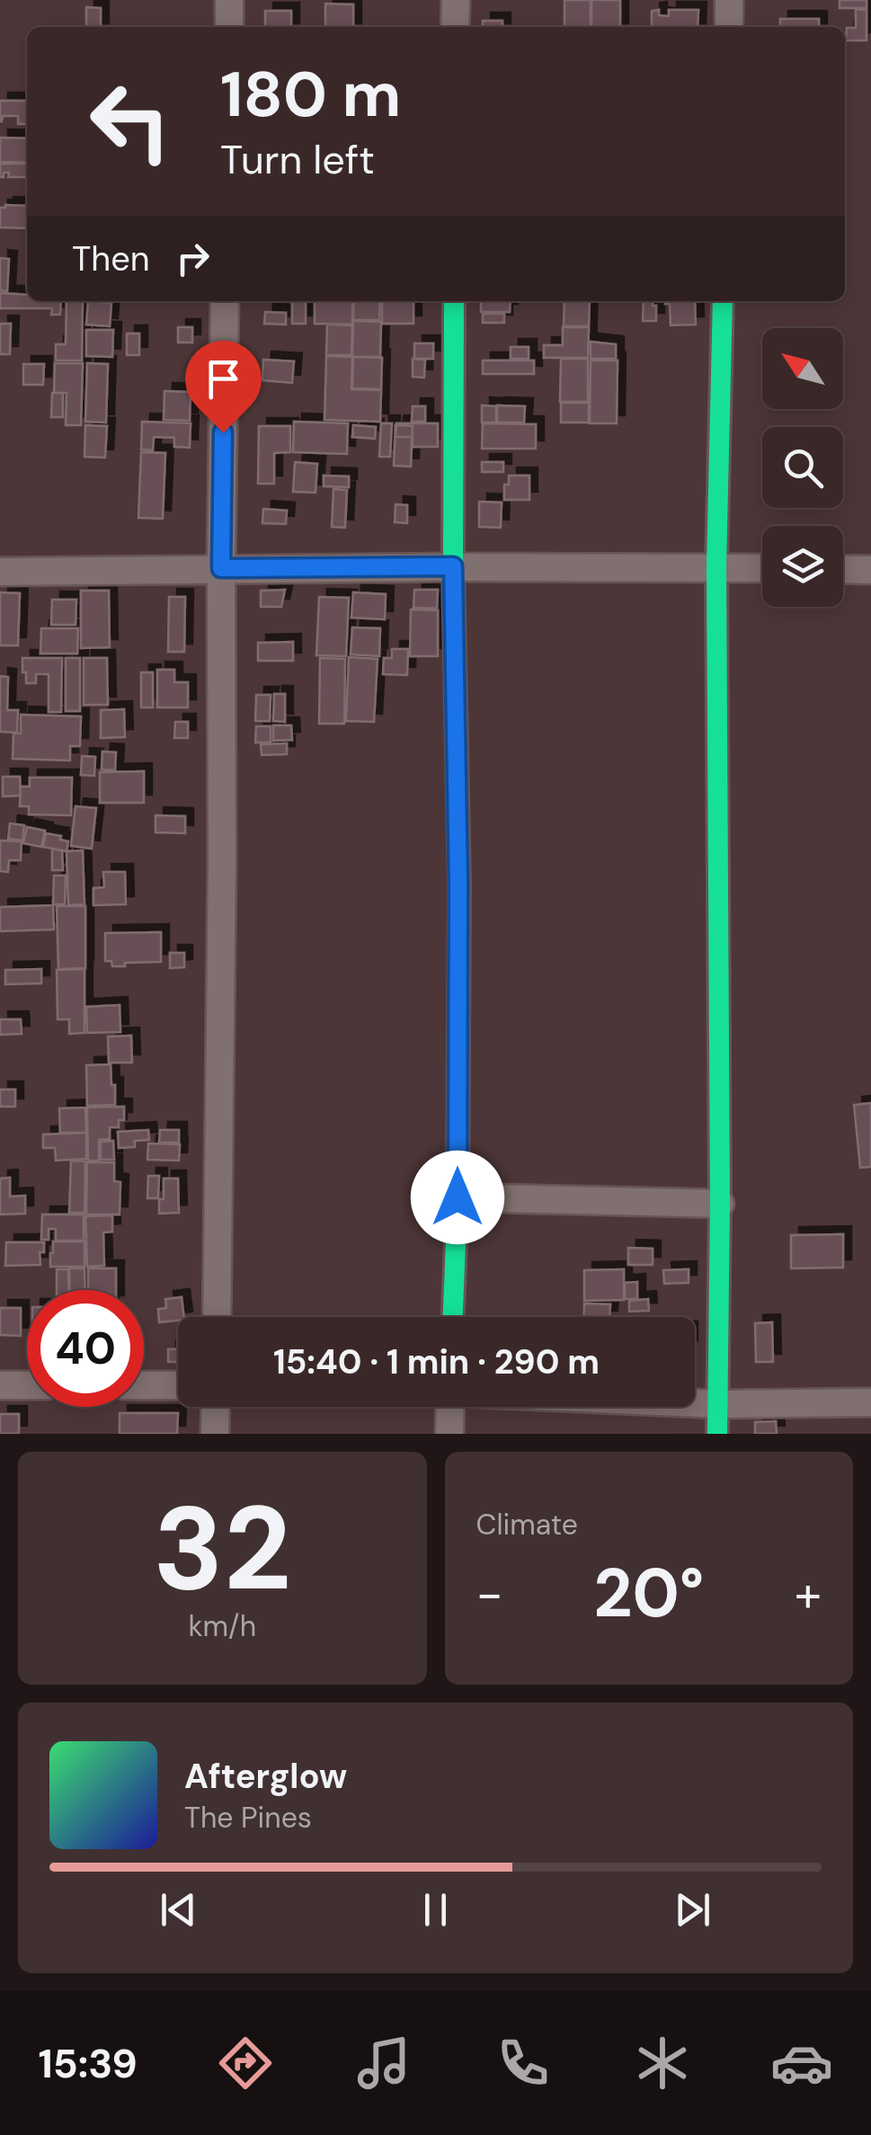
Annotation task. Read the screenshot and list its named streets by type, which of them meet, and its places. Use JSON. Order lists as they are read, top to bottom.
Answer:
{
  "north": "top left",
  "page": {
    "turn": ["180 m", "Turn left"],
    "then": "Then",
    "limit": "40",
    "trip": "15:40 · 1 min · 290 m",
    "tile": [
      ["32", "km/h"],
      "Climate"
    ],
    "heat": ["−", "20°", "+"],
    "song": ["Afterglow", "The Pines"],
    "tabs": "15:39"
  }
}
